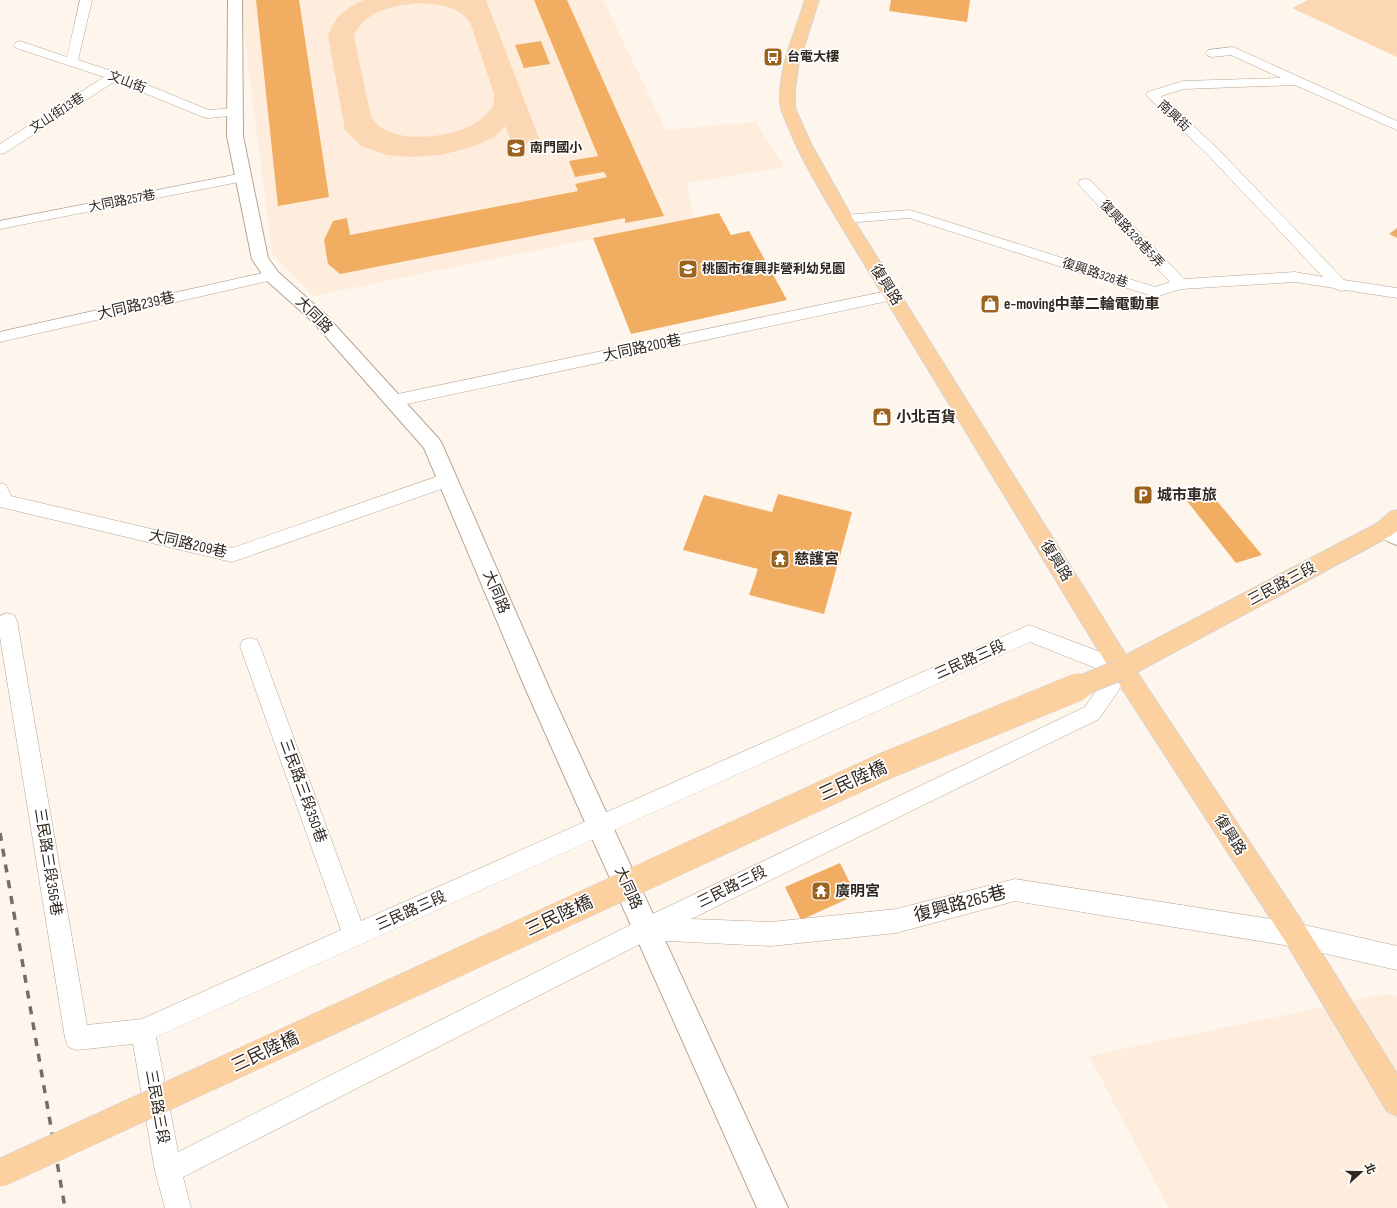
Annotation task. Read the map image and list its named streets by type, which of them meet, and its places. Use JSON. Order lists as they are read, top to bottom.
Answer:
{
  "streets": {
    "main road": ["復興路", "三民路三段", "三民陸橋"],
    "street": ["大同路"],
    "lane": [
      "文山街",
      "文山街13巷",
      "南興街",
      "大同路257巷",
      "復興路328巷5弄",
      "復興路328巷",
      "大同路239巷",
      "大同路200巷",
      "大同路209巷",
      "三民路三段350巷",
      "三民路三段356巷",
      "復興路265巷"
    ]
  },
  "crossings": [
    ["文山街", "文山街13巷"],
    ["文山街", "大同路"],
    ["南興街", "復興路328巷"],
    ["大同路257巷", "大同路"],
    ["復興路328巷5弄", "復興路328巷"],
    ["復興路328巷", "復興路"],
    ["復興路", "大同路200巷"],
    ["復興路", "三民路三段"],
    ["復興路", "三民陸橋"],
    ["復興路", "復興路265巷"],
    ["大同路239巷", "大同路"],
    ["大同路", "大同路200巷"],
    ["大同路", "大同路209巷"],
    ["大同路", "三民路三段"],
    ["大同路", "復興路265巷"],
    ["三民路三段", "三民陸橋"],
    ["三民路三段", "三民路三段350巷"],
    ["三民路三段", "三民路三段356巷"],
    ["三民路三段", "復興路265巷"]
  ],
  "places": {
    "bus stop": ["台電大樓"],
    "school or university": ["南門國小", "桃園市復興非營利幼兒園"],
    "shop": ["e-moving中華二輪電動車", "小北百貨"],
    "parking": ["城市車旅"],
    "temple": ["慈護宮", "廣明宮"]
  },
  "north": "right"
}
